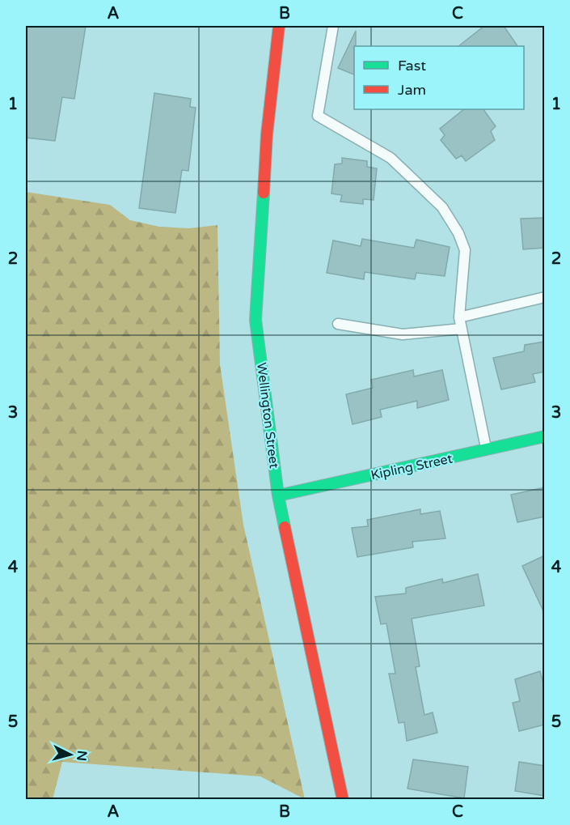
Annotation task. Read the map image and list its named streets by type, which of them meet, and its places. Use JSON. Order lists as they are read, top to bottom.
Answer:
{
  "streets": {
    "main road": ["Wellington Street", "Kipling Street"]
  },
  "crossings": [
    ["Wellington Street", "Kipling Street"]
  ],
  "legend": ["Fast", "Jam"],
  "north": "right",
  "grid": {
    "columns": ["A", "B", "C"],
    "rows": [
      "1",
      "2",
      "3",
      "4",
      "5"
    ]
  }
}
